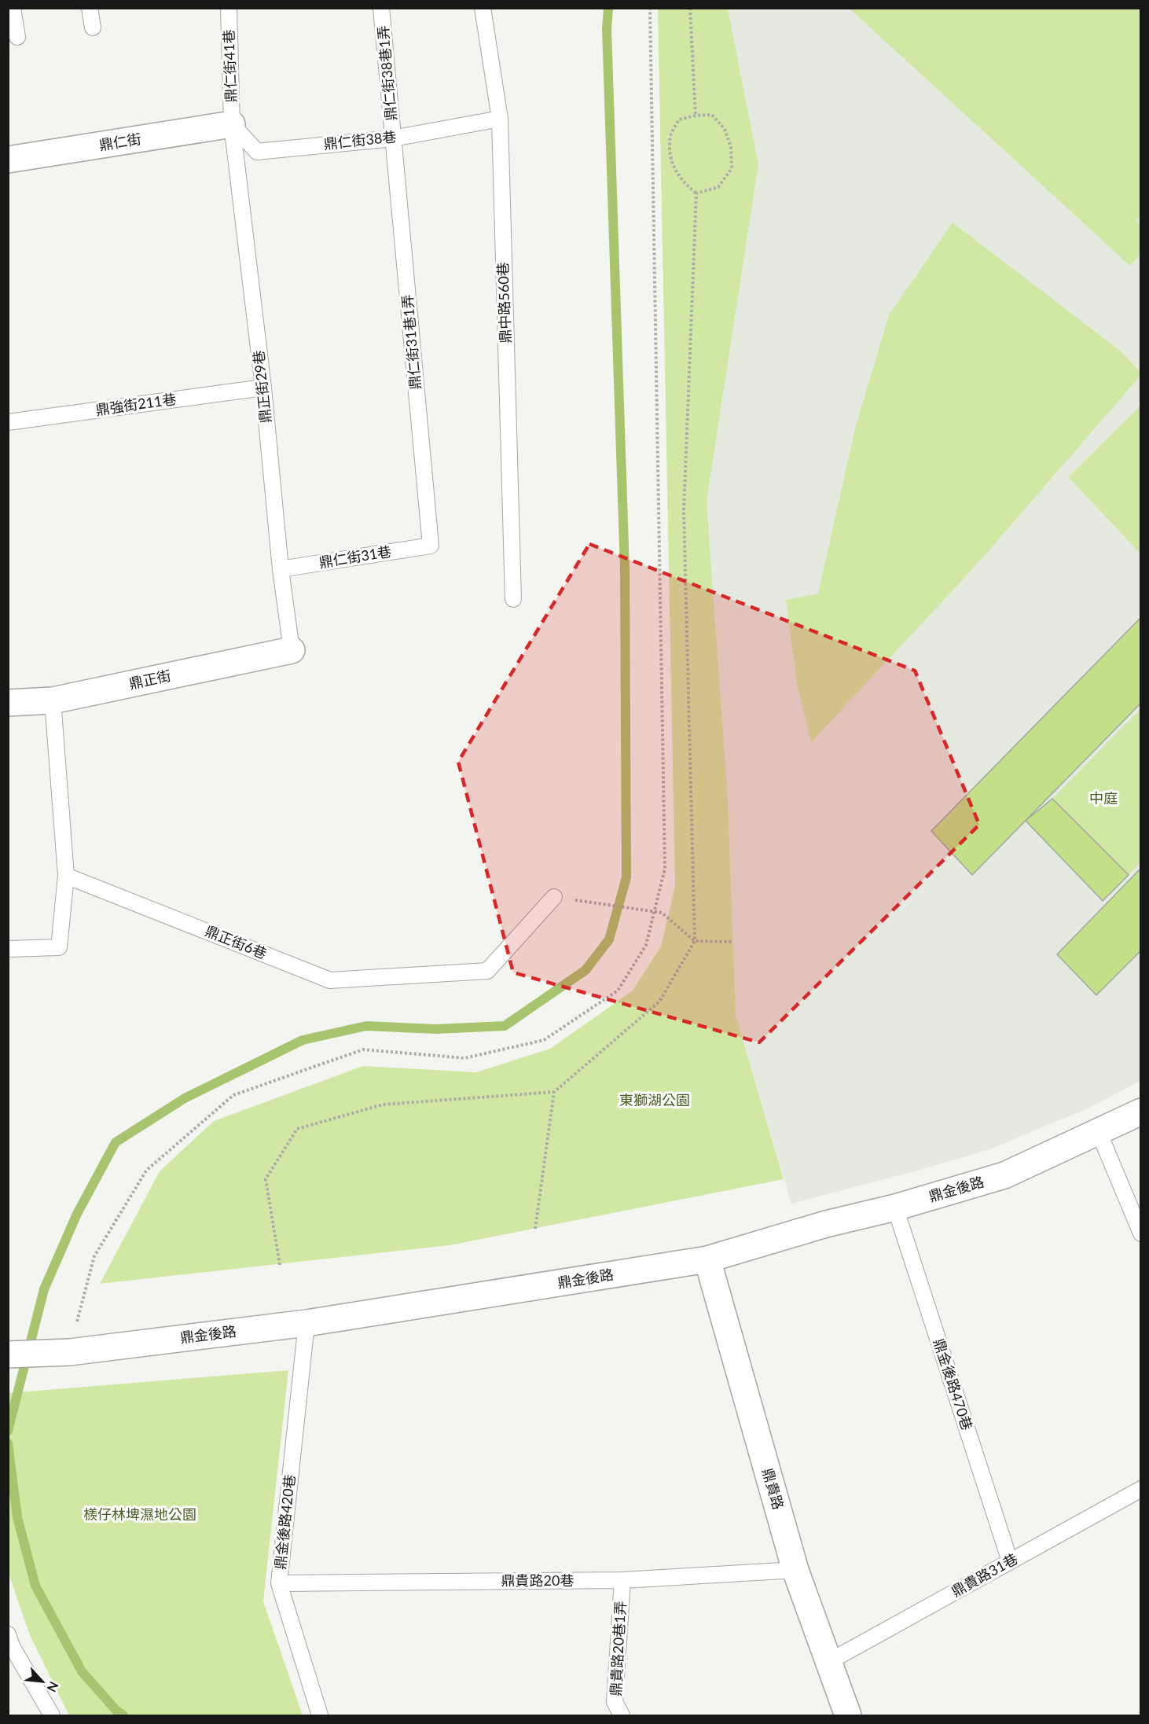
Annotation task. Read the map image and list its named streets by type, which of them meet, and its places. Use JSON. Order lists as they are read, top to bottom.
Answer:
{
  "streets": {
    "street": [
      "鼎仁街",
      "鼎正街",
      "鼎金後路",
      "鼎貴路"
    ],
    "lane": [
      "鼎仁街41巷",
      "鼎仁街38巷1弄",
      "鼎仁街38巷",
      "鼎中路560巷",
      "鼎仁街31巷1弄",
      "鼎正街29巷",
      "鼎強街211巷",
      "鼎仁街31巷",
      "鼎正街6巷",
      "鼎金後路470巷",
      "鼎金後路420巷",
      "鼎貴路31巷",
      "鼎貴路20巷",
      "鼎貴路20巷1弄"
    ]
  },
  "crossings": [
    ["鼎仁街41巷", "鼎仁街38巷"],
    ["鼎仁街41巷", "鼎仁街"],
    ["鼎仁街41巷", "鼎正街29巷"],
    ["鼎仁街38巷1弄", "鼎仁街38巷"],
    ["鼎仁街38巷1弄", "鼎仁街31巷1弄"],
    ["鼎仁街38巷", "鼎仁街"],
    ["鼎仁街38巷", "鼎中路560巷"],
    ["鼎仁街38巷", "鼎仁街31巷1弄"],
    ["鼎仁街38巷", "鼎正街29巷"],
    ["鼎仁街", "鼎正街29巷"],
    ["鼎仁街31巷1弄", "鼎仁街31巷"],
    ["鼎正街29巷", "鼎強街211巷"],
    ["鼎正街29巷", "鼎仁街31巷"],
    ["鼎正街29巷", "鼎正街"],
    ["鼎金後路", "鼎金後路470巷"],
    ["鼎金後路", "鼎貴路"],
    ["鼎金後路", "鼎金後路420巷"],
    ["鼎金後路470巷", "鼎貴路31巷"],
    ["鼎貴路", "鼎貴路31巷"],
    ["鼎貴路", "鼎貴路20巷"],
    ["鼎金後路420巷", "鼎貴路20巷"],
    ["鼎貴路20巷", "鼎貴路20巷1弄"]
  ],
  "parks": ["中庭", "東獅湖公園", "檨仔林埤濕地公園"],
  "north": "bottom right"
}
